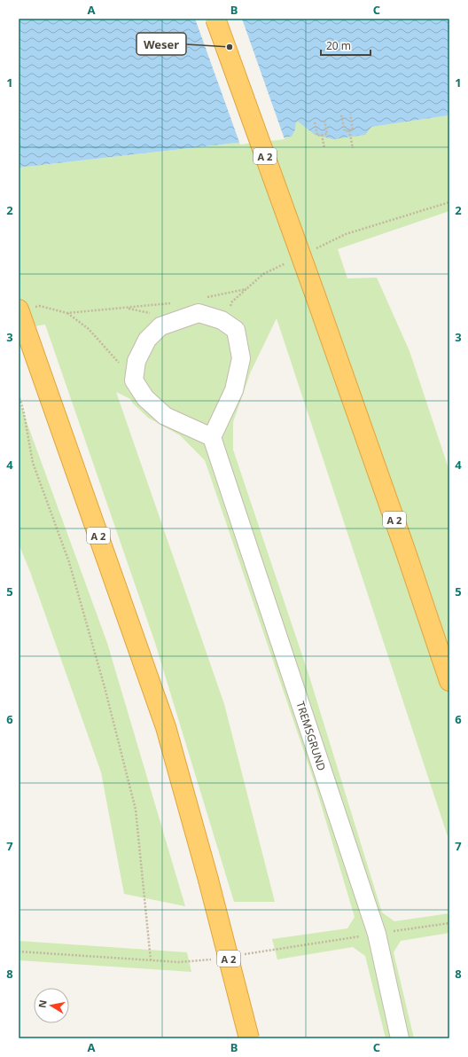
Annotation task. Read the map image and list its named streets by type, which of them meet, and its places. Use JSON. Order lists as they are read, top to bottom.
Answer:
{
  "streets": {
    "highway": ["A 2"],
    "street": ["TREMSGRUND"]
  },
  "places": ["Weser"],
  "scale_bar": "20 m",
  "north": "left",
  "grid": {
    "columns": ["A", "B", "C"],
    "rows": [
      "1",
      "2",
      "3",
      "4",
      "5",
      "6",
      "7",
      "8"
    ]
  }
}
